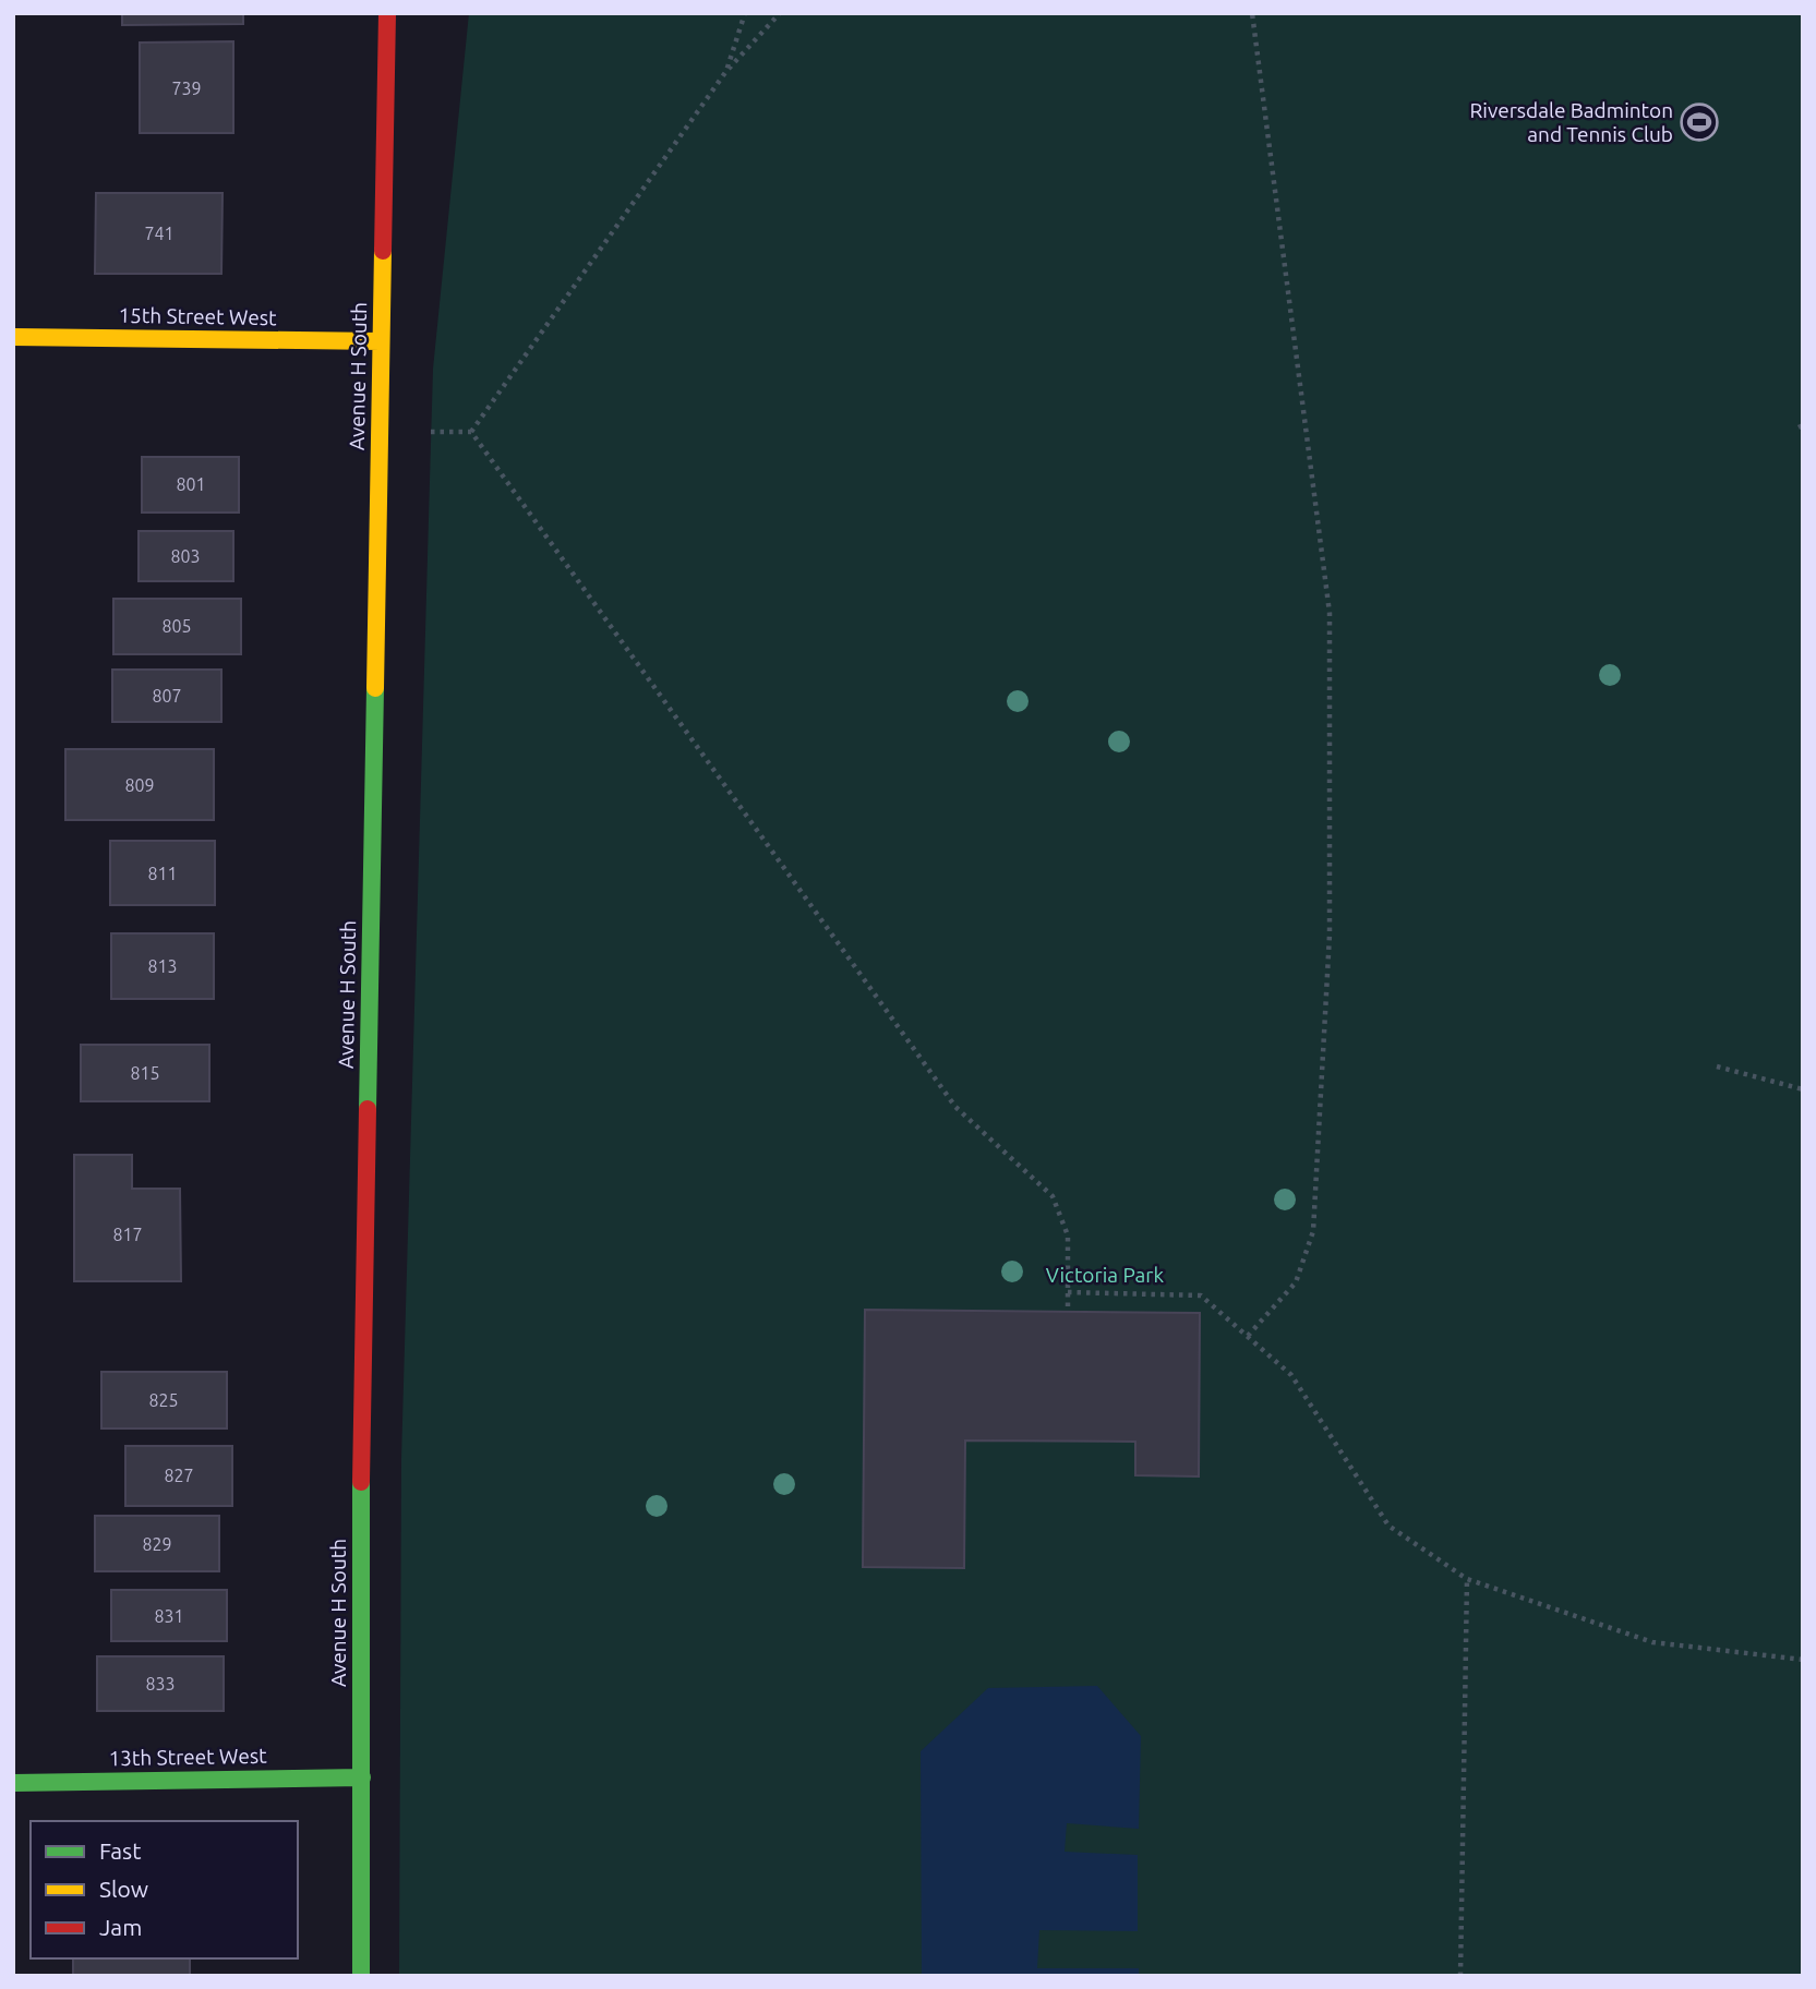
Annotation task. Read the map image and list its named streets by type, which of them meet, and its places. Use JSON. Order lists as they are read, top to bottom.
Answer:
{
  "streets": {
    "street": ["15th Street West", "Avenue H South", "13th Street West"]
  },
  "crossings": [
    ["15th Street West", "Avenue H South"],
    ["Avenue H South", "13th Street West"]
  ],
  "parks": ["Victoria Park"],
  "places": {
    "sports": ["Riversdale Badminton and Tennis Club"]
  },
  "house_numbers": [
    "739",
    "741",
    "801",
    "803",
    "805",
    "807",
    "809",
    "811",
    "813",
    "815",
    "817",
    "825",
    "827",
    "829",
    "831",
    "833"
  ],
  "legend": ["Fast", "Slow", "Jam"]
}
